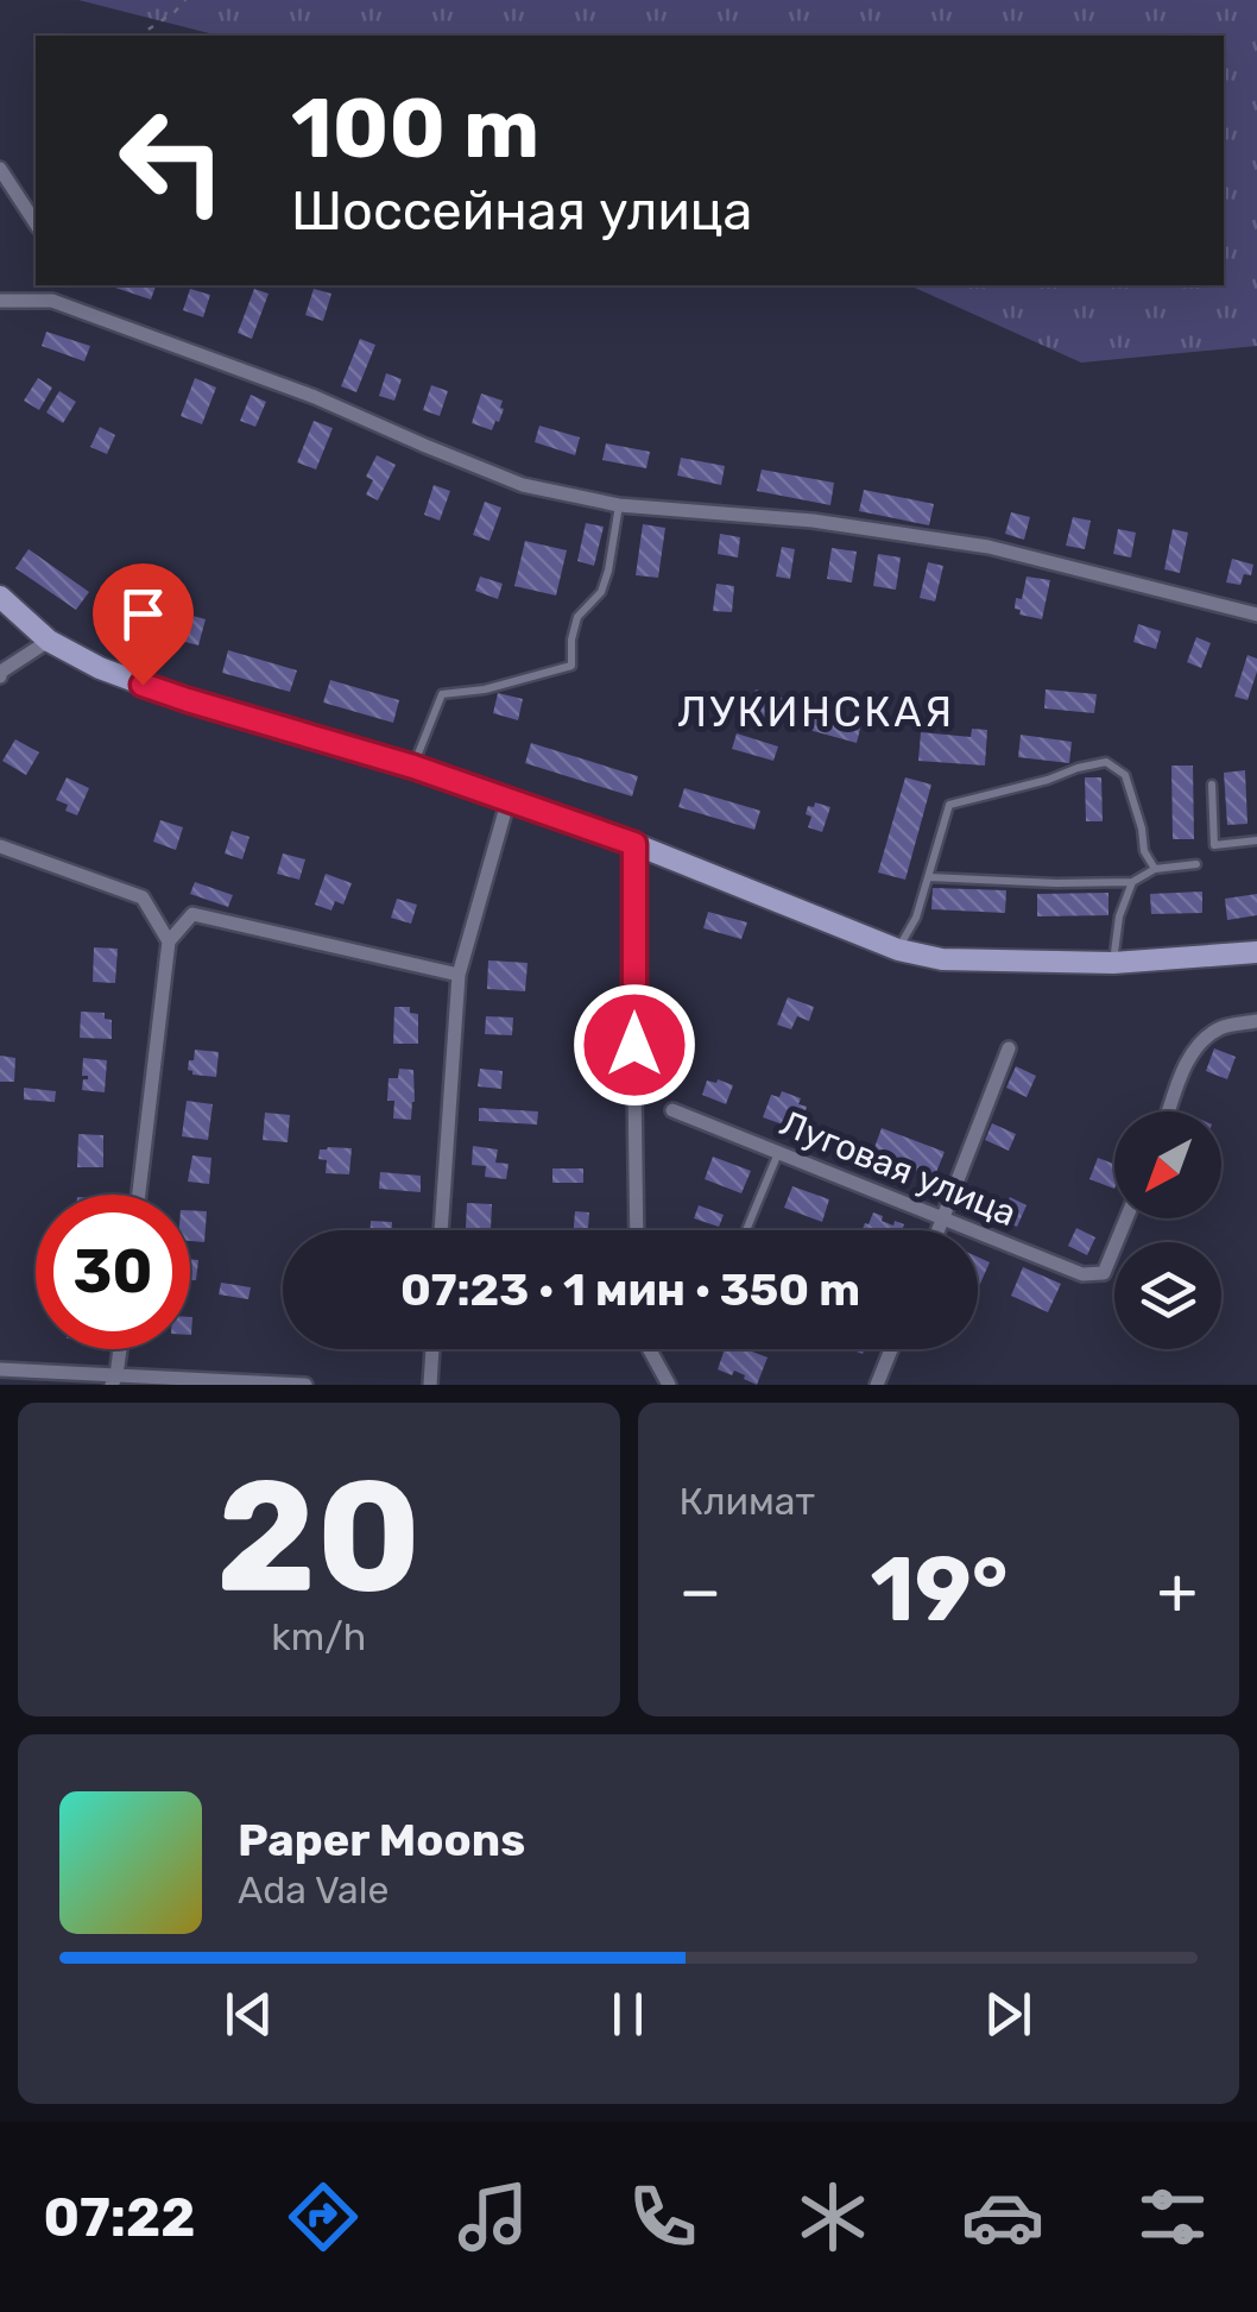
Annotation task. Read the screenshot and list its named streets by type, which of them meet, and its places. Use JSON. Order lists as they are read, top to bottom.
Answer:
{
  "streets": {
    "street": ["Луговая улица"]
  },
  "districts": ["ЛУКИНСКАЯ"],
  "north": "bottom left",
  "page": {
    "turn": ["100 m", "Шоссейная улица"],
    "limit": "30",
    "trip": "07:23 · 1 мин · 350 m",
    "tile": [
      ["20", "km/h"],
      "Климат"
    ],
    "heat": ["−", "19°", "+"],
    "song": ["Paper Moons", "Ada Vale"],
    "tabs": "07:22"
  }
}
